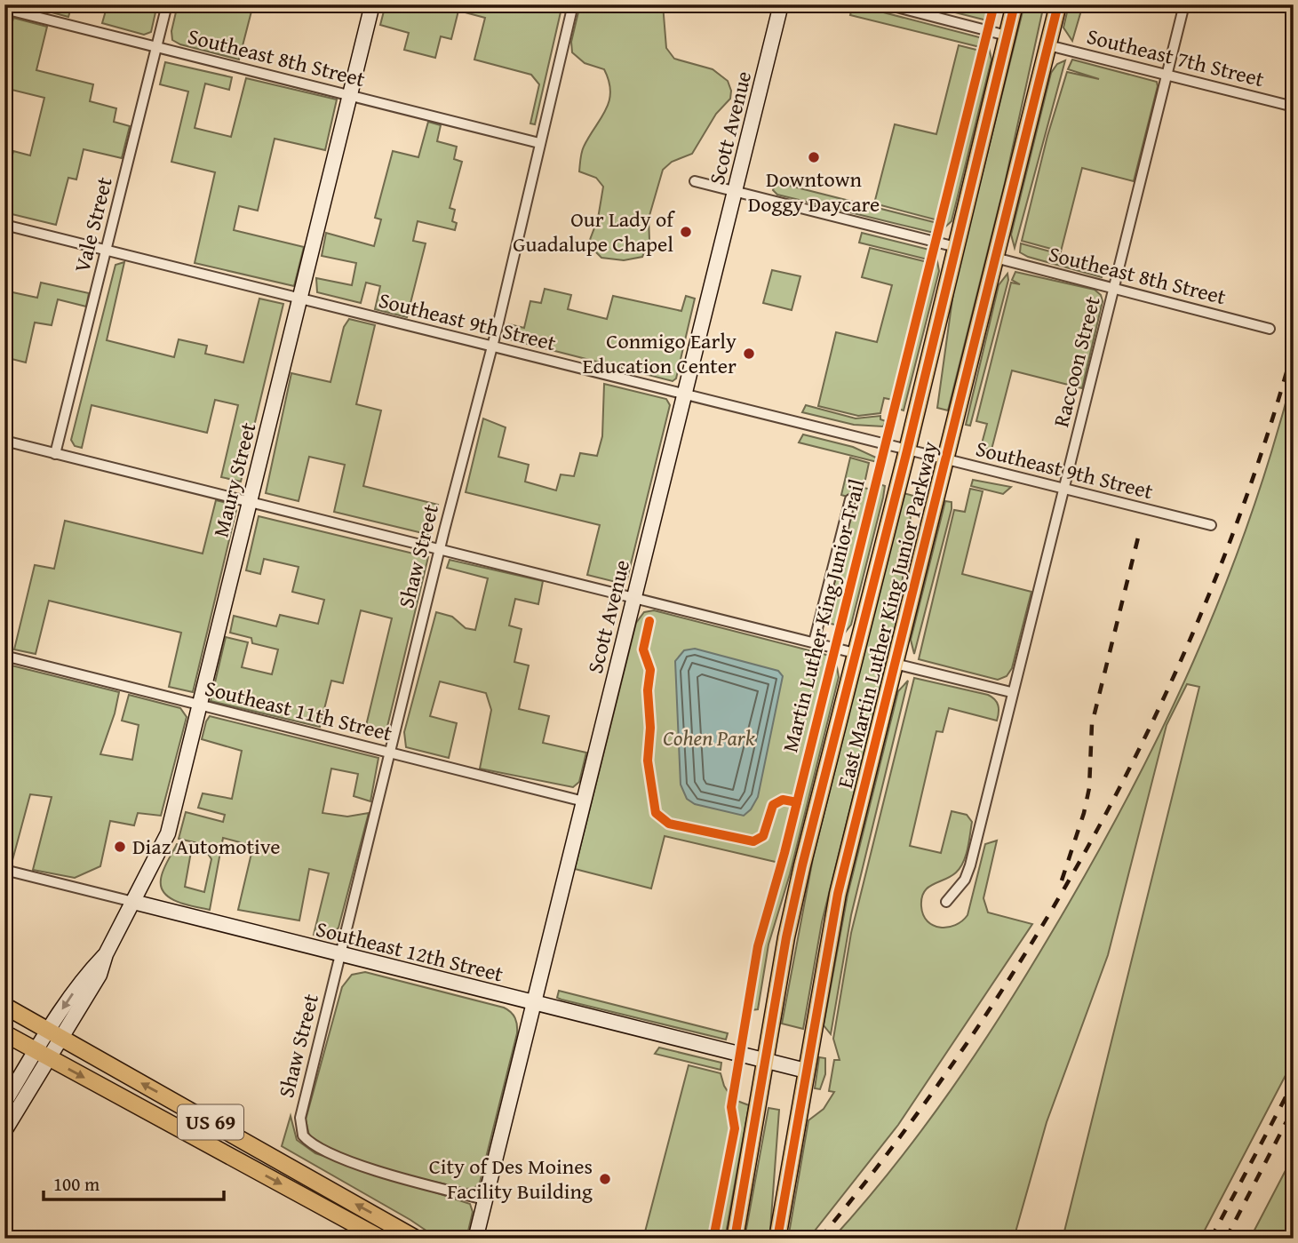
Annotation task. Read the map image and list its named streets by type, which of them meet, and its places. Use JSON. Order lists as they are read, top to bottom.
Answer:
{
  "streets": {
    "main road": ["East Martin Luther King Junior Parkway", "US 69"],
    "street": [
      "Southeast 8th Street",
      "Southeast 7th Street",
      "Scott Avenue",
      "Vale Street",
      "Southeast 9th Street",
      "Raccoon Street",
      "Maury Street",
      "Shaw Street",
      "Southeast 11th Street",
      "Southeast 12th Street"
    ],
    "cycle path": ["Martin Luther King Junior Trail"]
  },
  "crossings": [
    ["Southeast 8th Street", "Vale Street"],
    ["Southeast 8th Street", "Raccoon Street"],
    ["Southeast 8th Street", "Maury Street"],
    ["Southeast 8th Street", "Shaw Street"],
    ["Southeast 8th Street", "East Martin Luther King Junior Parkway"],
    ["Southeast 7th Street", "Raccoon Street"],
    ["Southeast 7th Street", "East Martin Luther King Junior Parkway"],
    ["Scott Avenue", "Southeast 9th Street"],
    ["Scott Avenue", "Shaw Street"],
    ["Scott Avenue", "Southeast 11th Street"],
    ["Scott Avenue", "Southeast 12th Street"],
    ["Vale Street", "Southeast 9th Street"],
    ["Southeast 9th Street", "Raccoon Street"],
    ["Southeast 9th Street", "Maury Street"],
    ["Southeast 9th Street", "Shaw Street"],
    ["Southeast 9th Street", "East Martin Luther King Junior Parkway"],
    ["Maury Street", "Southeast 11th Street"],
    ["Maury Street", "Southeast 12th Street"],
    ["Maury Street", "US 69"],
    ["Shaw Street", "Southeast 11th Street"],
    ["Shaw Street", "Southeast 12th Street"],
    ["East Martin Luther King Junior Parkway", "Southeast 12th Street"]
  ],
  "parks": ["Cohen Park"],
  "places": [
    "Downtown Doggy Daycare",
    "Our Lady of Guadalupe Chapel",
    "Conmigo Early Education Center",
    "Diaz Automotive",
    "City of Des Moines Facility Building"
  ],
  "scale_bar": "100 m"
}
